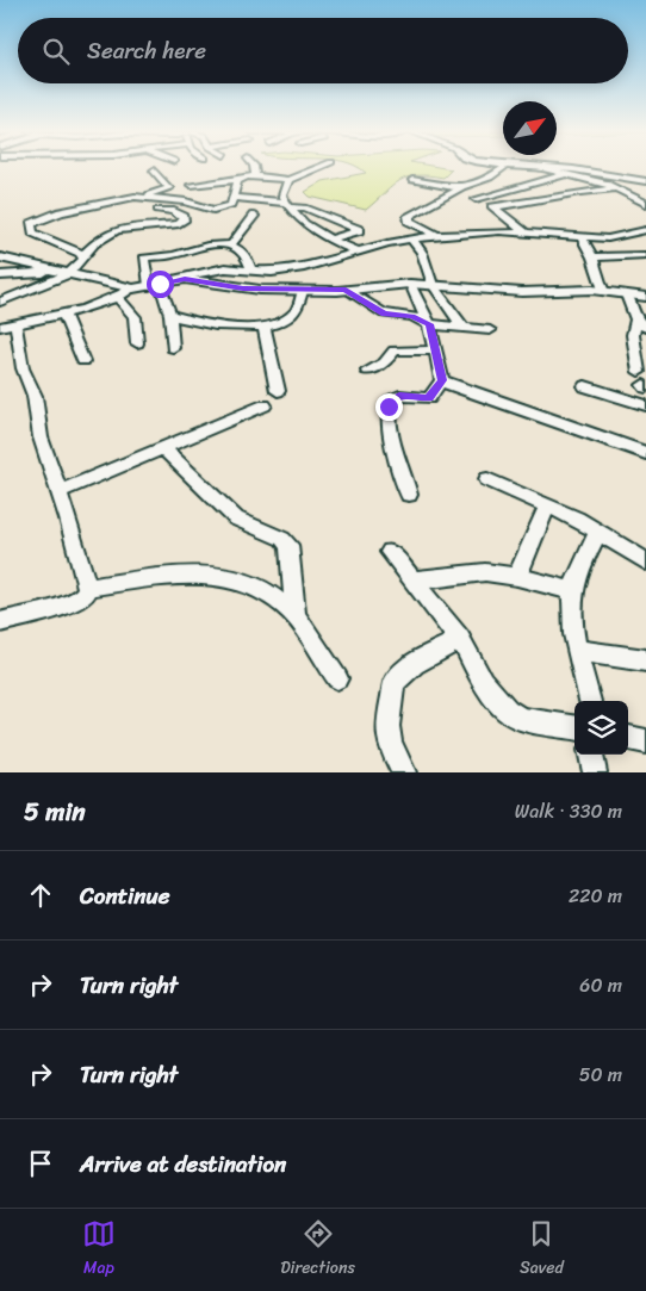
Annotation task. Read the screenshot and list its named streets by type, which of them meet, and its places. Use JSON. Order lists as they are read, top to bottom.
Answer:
{
  "north": "top right",
  "page": {
    "search": "Search here",
    "heading": ["5 min", "Walk · 330 m"],
    "list": [
      ["Continue", "220 m"],
      ["Turn right", "60 m"],
      ["Turn right", "50 m"],
      "Arrive at destination"
    ],
    "nav": ["Map", "Directions", "Saved"]
  }
}
